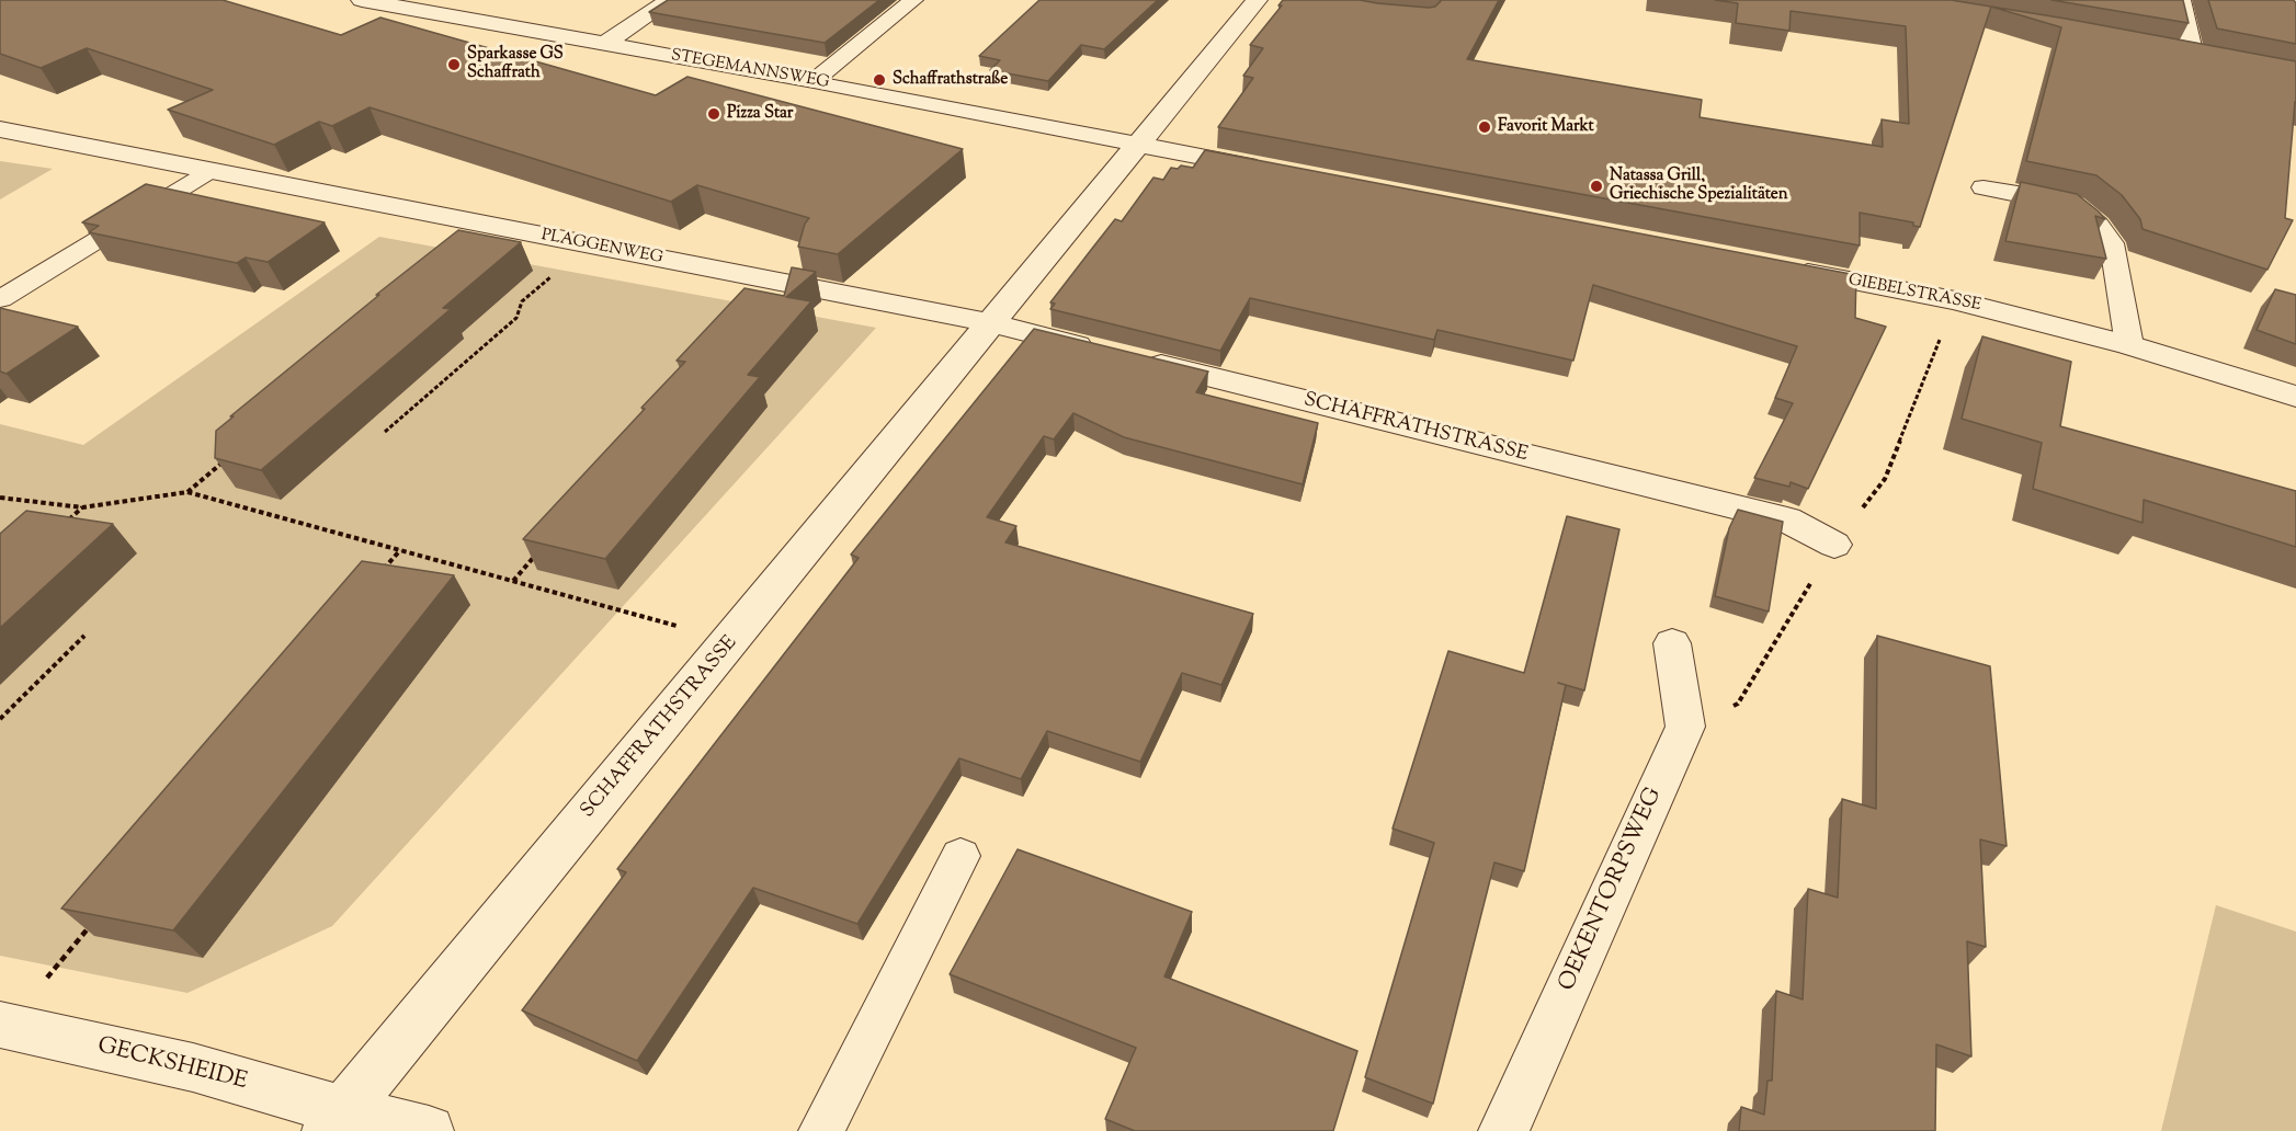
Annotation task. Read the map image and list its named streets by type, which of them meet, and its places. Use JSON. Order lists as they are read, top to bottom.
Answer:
{
  "streets": {
    "street": [
      "STEGEMANNSWEG",
      "PLAGGENWEG",
      "GIEBELSTRASSE",
      "SCHAFFRATHSTRASSE",
      "OEKENTORPSWEG",
      "GECKSHEIDE"
    ]
  },
  "crossings": [
    ["STEGEMANNSWEG", "SCHAFFRATHSTRASSE"],
    ["PLAGGENWEG", "SCHAFFRATHSTRASSE"],
    ["SCHAFFRATHSTRASSE", "GECKSHEIDE"]
  ],
  "places": [
    "Sparkasse GS Schaffrath",
    "Schaffrathstraße",
    "Pizza Star",
    "Favorit Markt",
    "Natassa Grill, Griechische Spezialitäten"
  ]
}
